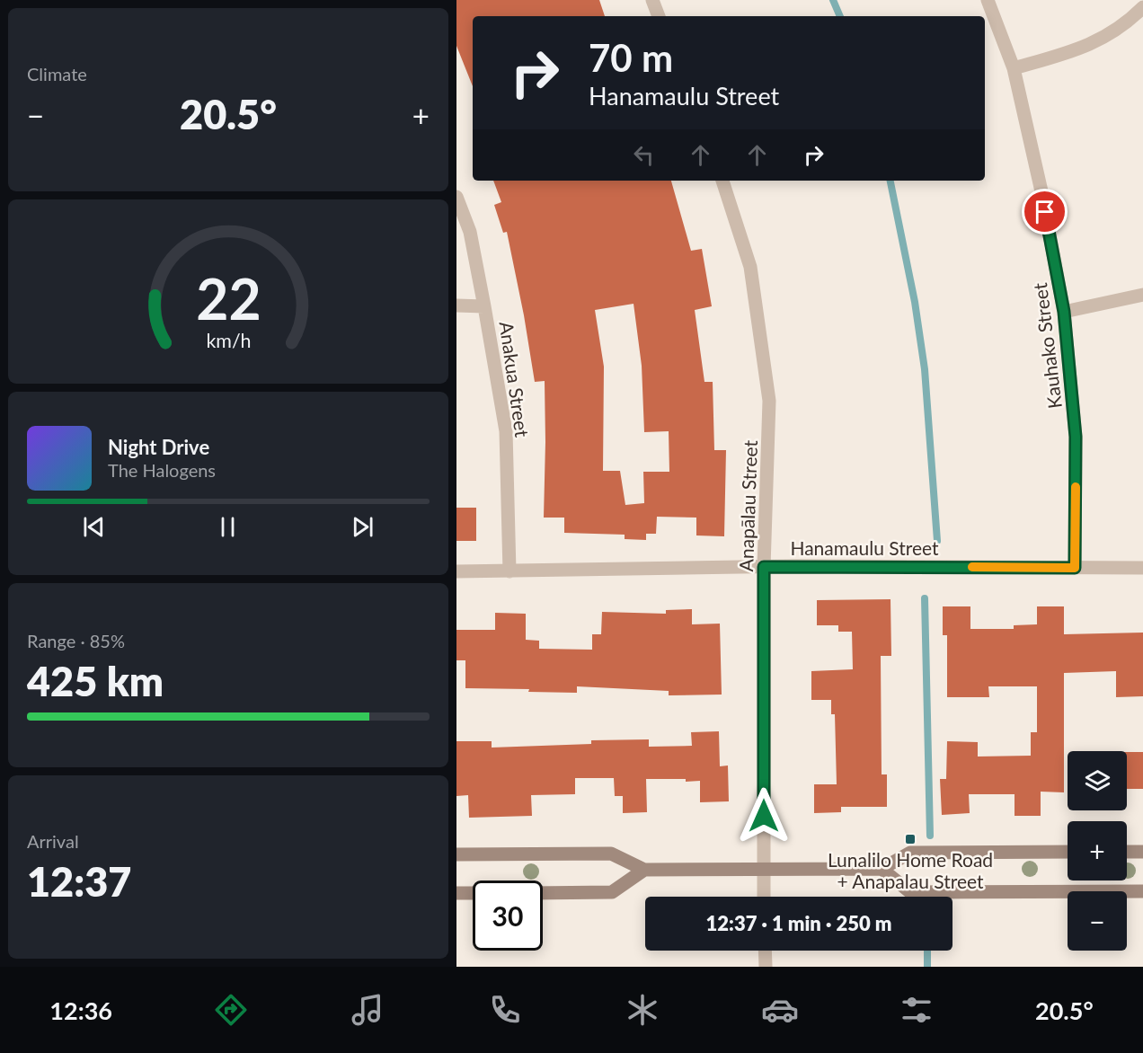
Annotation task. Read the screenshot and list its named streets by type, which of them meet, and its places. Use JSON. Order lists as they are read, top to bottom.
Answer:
{
  "streets": {
    "street": [
      "Kauhako Street",
      "Anakua Street",
      "Anapālau Street",
      "Hanamaulu Street"
    ]
  },
  "crossings": [
    ["Kauhako Street", "Hanamaulu Street"],
    ["Anakua Street", "Hanamaulu Street"],
    ["Anapālau Street", "Hanamaulu Street"]
  ],
  "places": {
    "transit": ["Lunalilo Home Road + Anapalau Street"]
  },
  "page": {
    "tile": [
      "Climate",
      ["Range · 85%", "425 km"],
      ["Arrival", "12:37"]
    ],
    "turn": ["70 m", "Hanamaulu Street"],
    "heat": ["−", "20.5°", "+"],
    "song": ["Night Drive", "The Halogens"],
    "map_buttons": ["+", "−"],
    "limit": "30",
    "trip": "12:37 · 1 min · 250 m",
    "tabs": ["12:36", "20.5°"],
    "gauge": ["22", "km/h"]
  }
}
